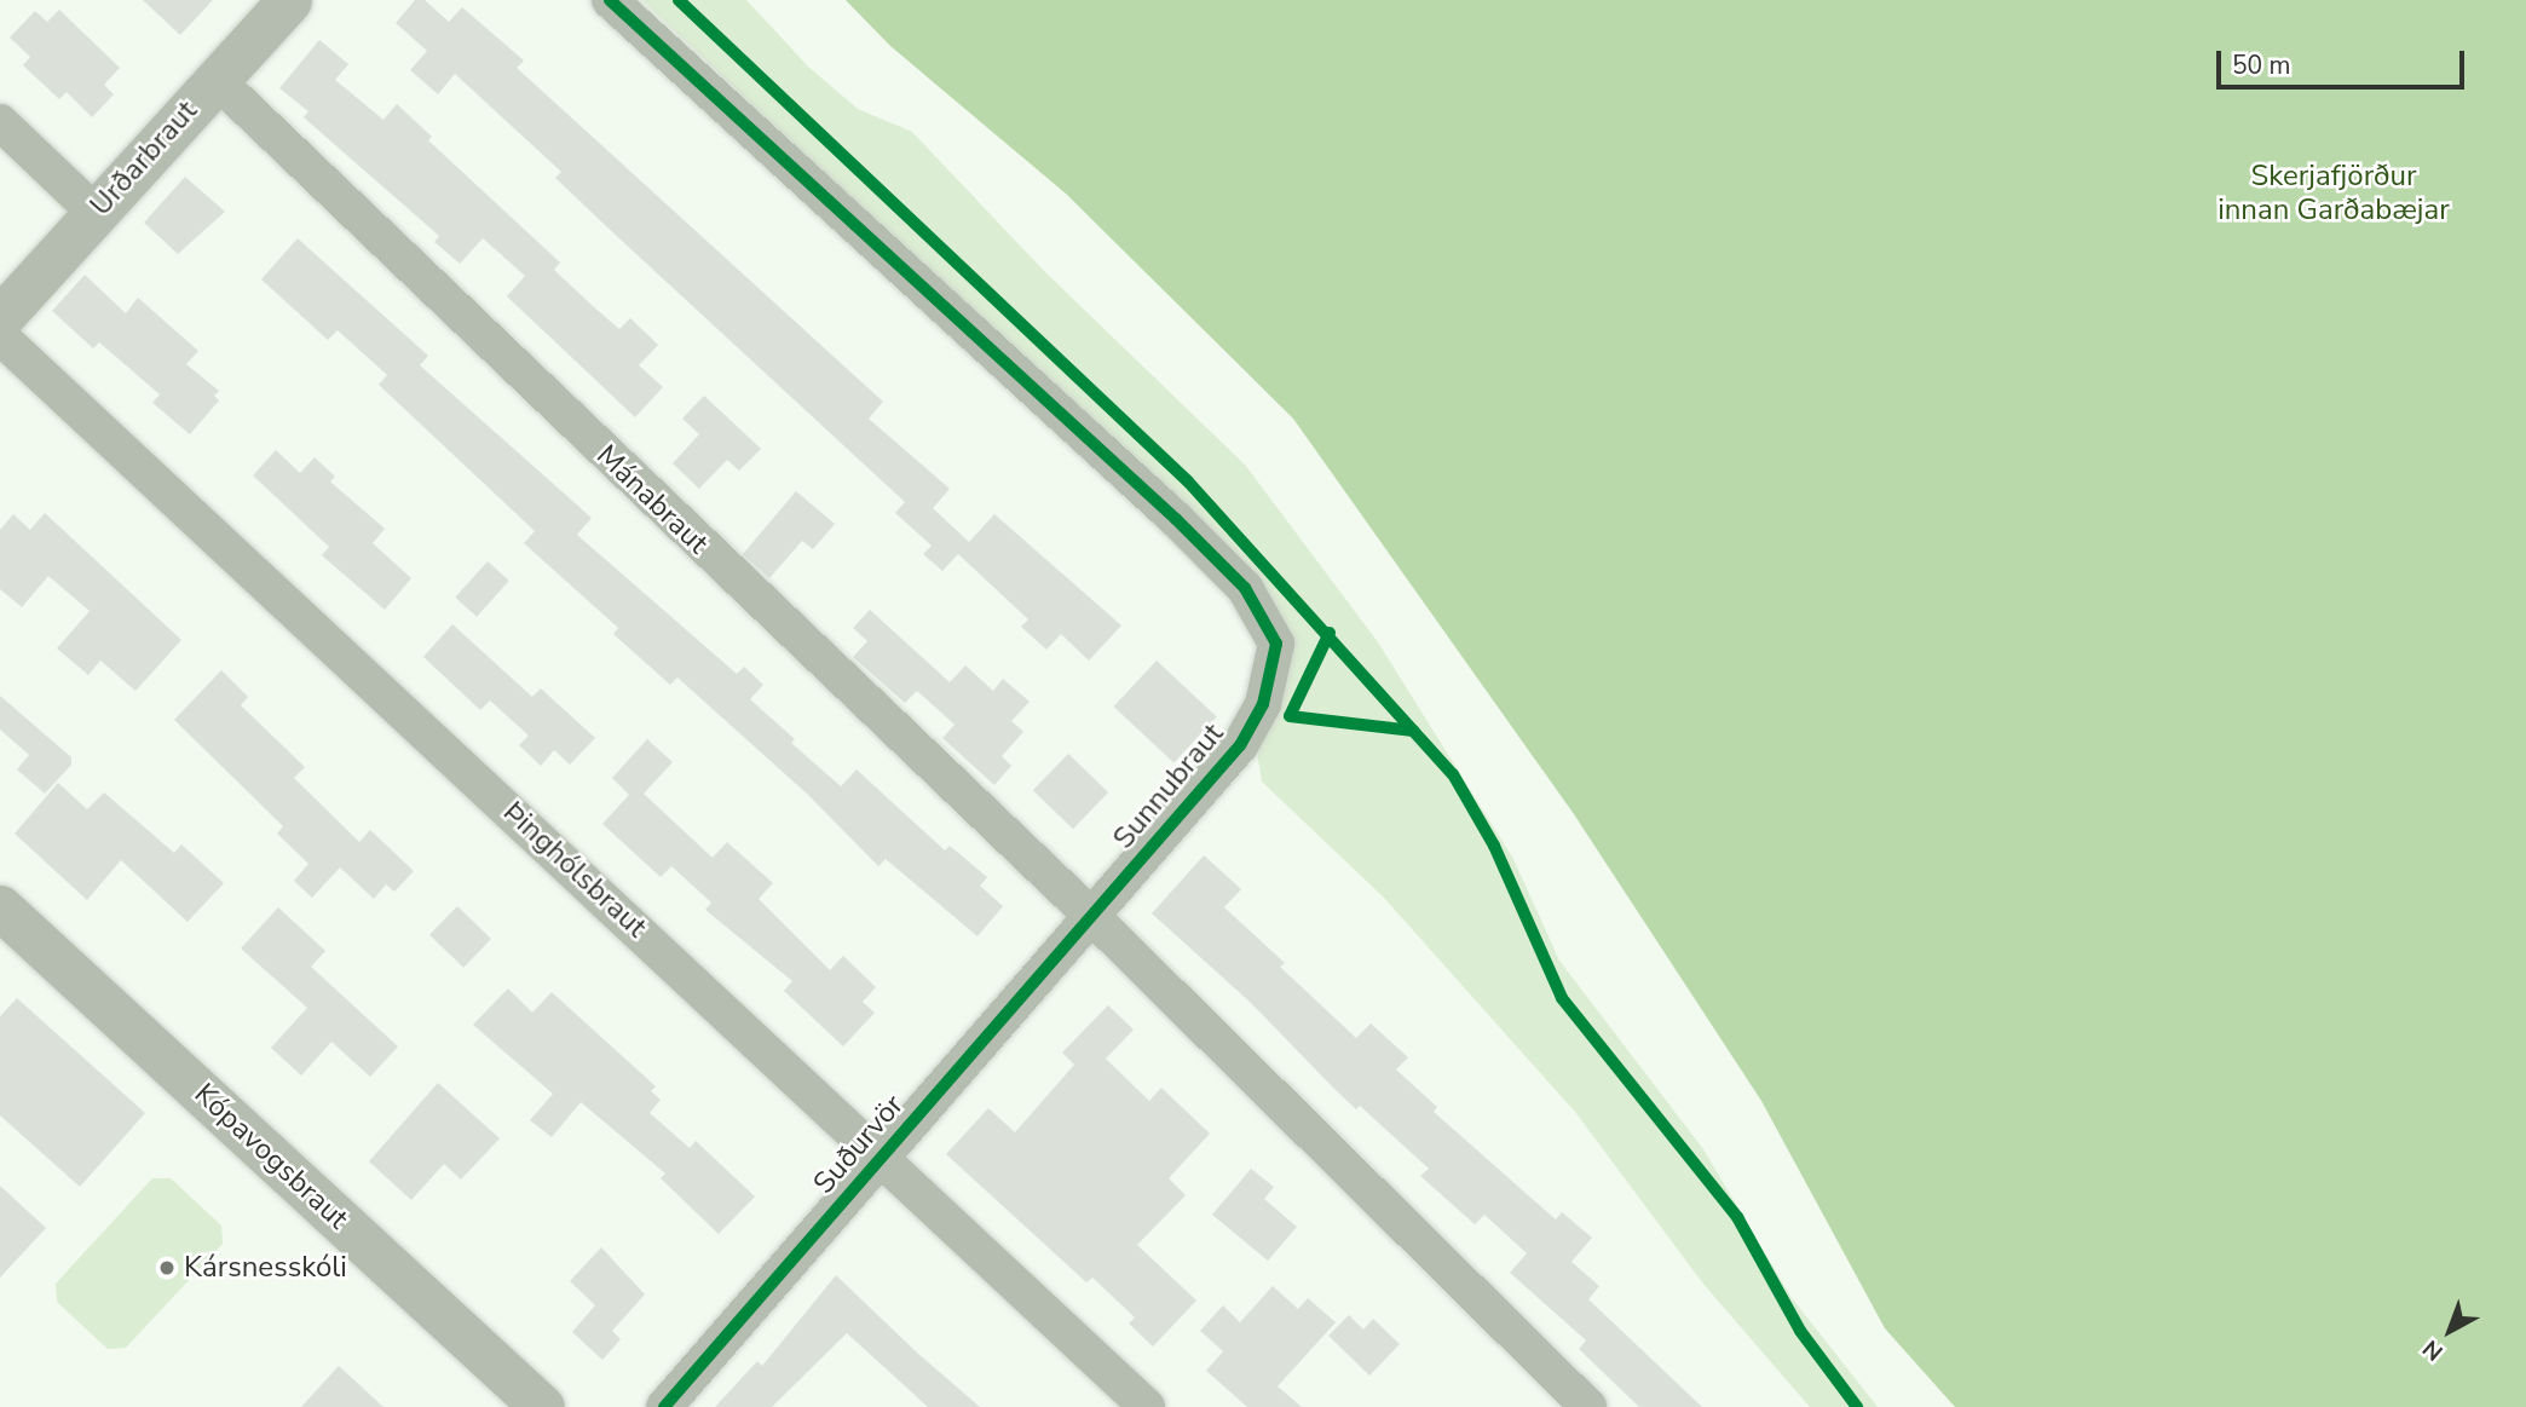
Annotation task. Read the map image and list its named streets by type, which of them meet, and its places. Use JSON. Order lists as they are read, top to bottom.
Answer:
{
  "streets": {
    "street": [
      "Urðarbraut",
      "Mánabraut",
      "Sunnubraut",
      "Þinghólsbraut",
      "Suðurvör",
      "Kópavogsbraut"
    ]
  },
  "crossings": [
    ["Urðarbraut", "Mánabraut"],
    ["Mánabraut", "Sunnubraut"],
    ["Mánabraut", "Suðurvör"],
    ["Sunnubraut", "Suðurvör"],
    ["Þinghólsbraut", "Suðurvör"]
  ],
  "parks": ["Skerjafjörður innan Garðabæjar"],
  "places": ["Kársnesskóli"],
  "scale_bar": "50 m",
  "north": "bottom left"
}
